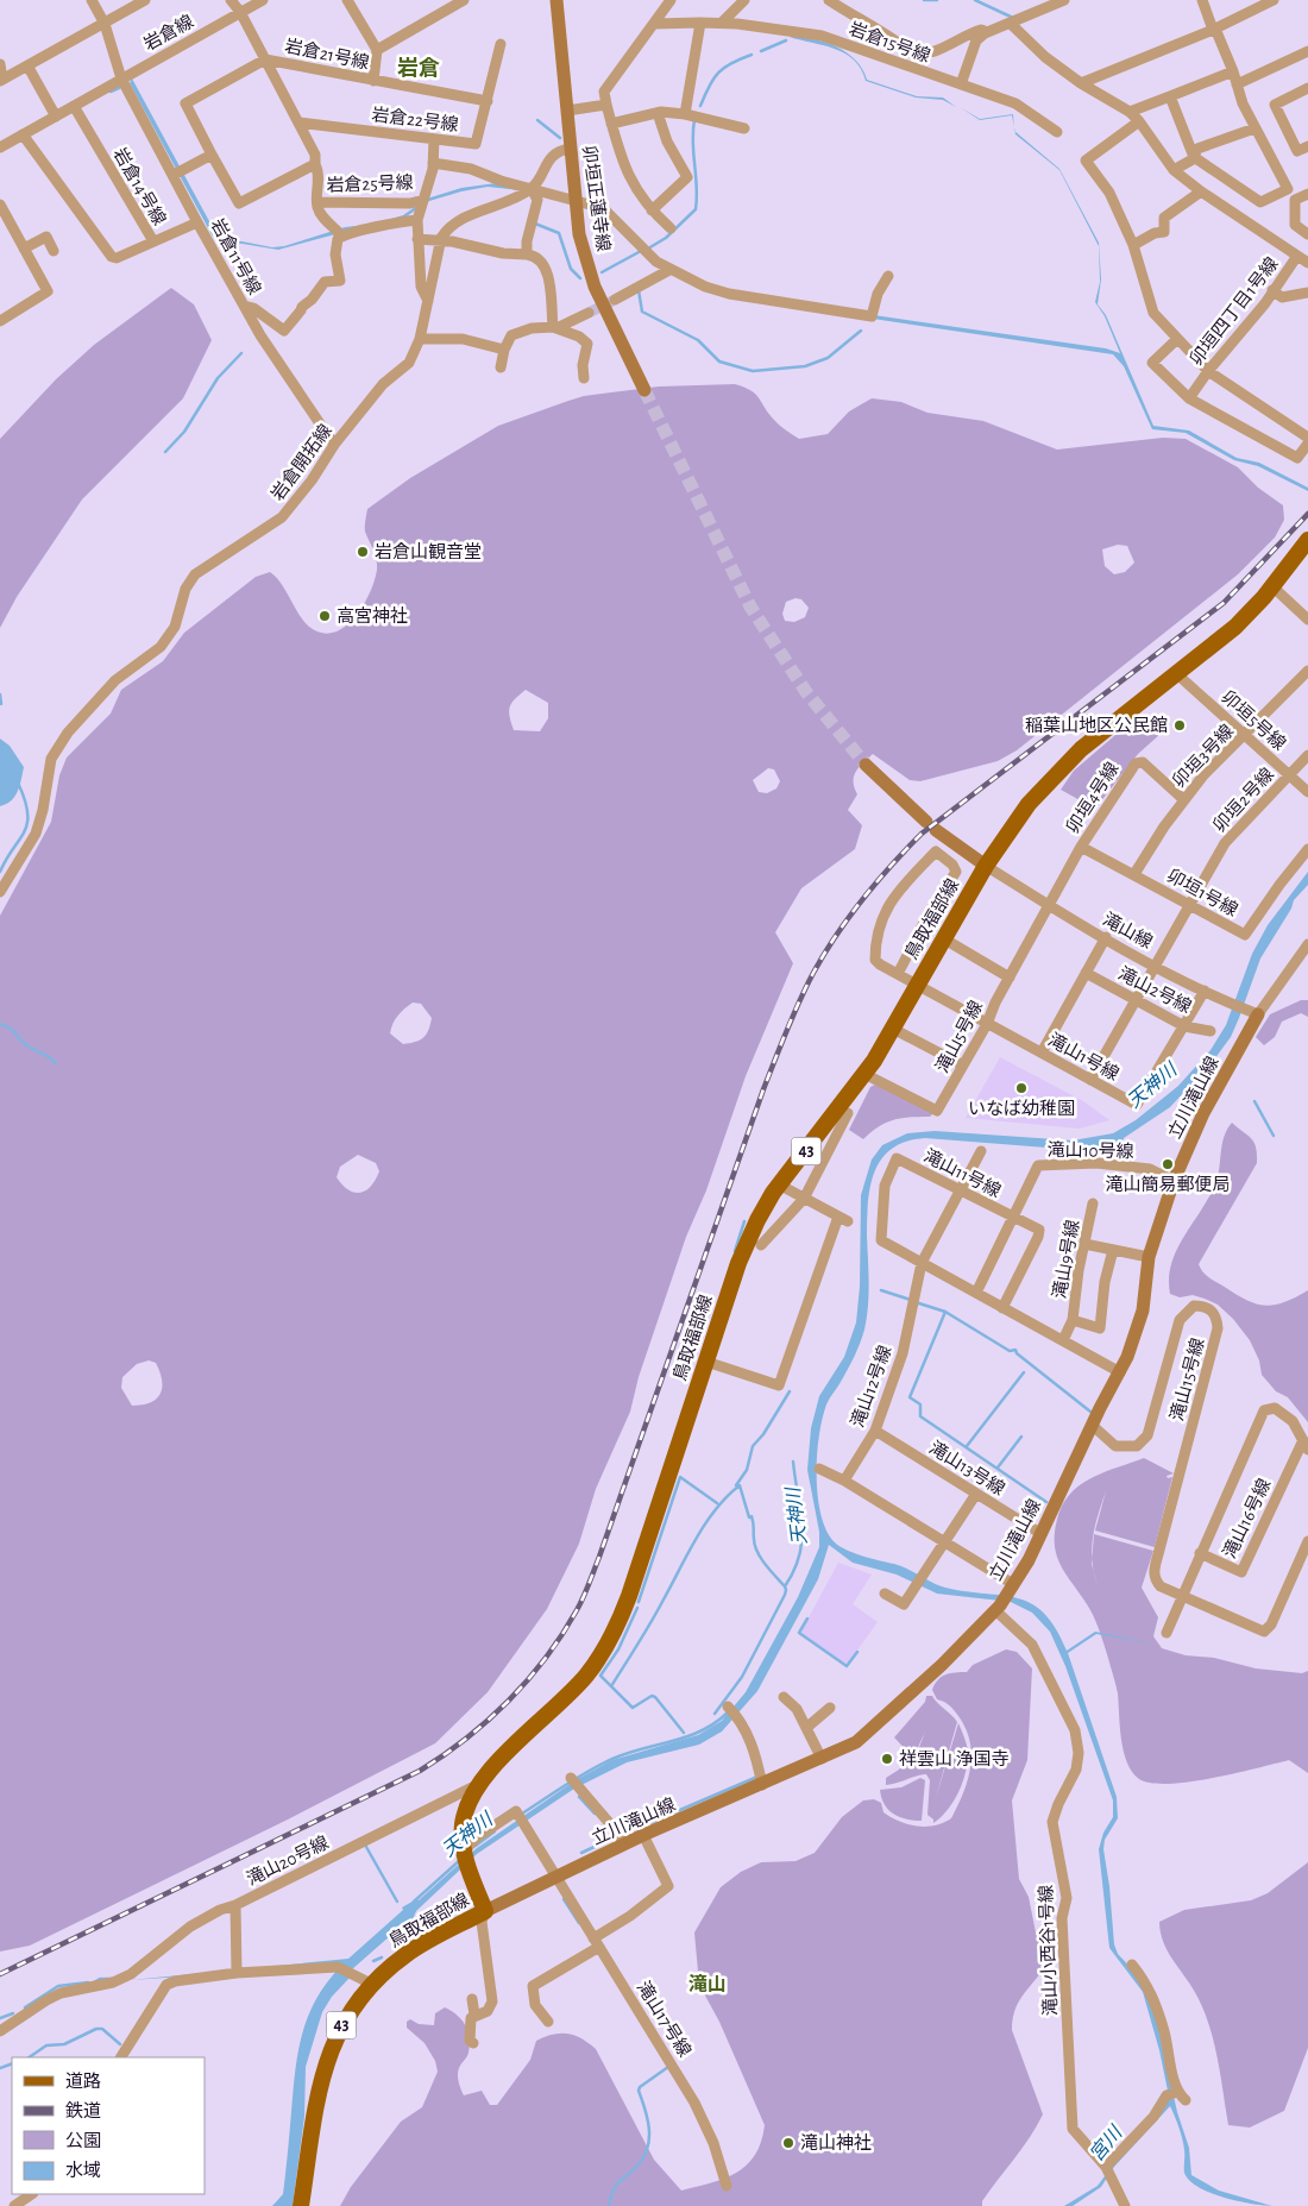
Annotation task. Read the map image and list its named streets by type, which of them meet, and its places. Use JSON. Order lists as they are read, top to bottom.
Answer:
{
  "streets": {
    "main road": ["鳥取福部線", "43"],
    "street": [
      "岩倉線",
      "岩倉15号線",
      "岩倉21号線",
      "岩倉22号線",
      "岩倉25号線",
      "岩倉14号線",
      "卯垣正蓮寺線",
      "岩倉11号線",
      "卯垣四丁目1号線",
      "岩倉開拓線",
      "卯垣5号線",
      "卯垣3号線",
      "卯垣4号線",
      "卯垣2号線",
      "卯垣1号線",
      "滝山線",
      "滝山2号線",
      "滝山5号線",
      "滝山1号線",
      "立川滝山線",
      "滝山10号線",
      "滝山11号線",
      "滝山9号線",
      "滝山15号線",
      "滝山12号線",
      "滝山13号線",
      "滝山16号線",
      "滝山20号線",
      "滝山小西谷1号線",
      "滝山17号線"
    ]
  },
  "crossings": [
    ["岩倉線", "岩倉14号線"],
    ["岩倉線", "岩倉11号線"],
    ["岩倉21号線", "岩倉22号線"],
    ["岩倉11号線", "岩倉開拓線"],
    ["卯垣5号線", "卯垣3号線"],
    ["卯垣5号線", "卯垣2号線"],
    ["卯垣5号線", "鳥取福部線"],
    ["卯垣3号線", "卯垣4号線"],
    ["卯垣3号線", "卯垣1号線"],
    ["卯垣4号線", "卯垣1号線"],
    ["卯垣4号線", "滝山線"],
    ["卯垣4号線", "滝山5号線"],
    ["卯垣2号線", "卯垣1号線"],
    ["卯垣2号線", "滝山線"],
    ["卯垣2号線", "滝山2号線"],
    ["卯垣2号線", "滝山1号線"],
    ["鳥取福部線", "滝山線"],
    ["鳥取福部線", "滝山5号線"],
    ["鳥取福部線", "滝山1号線"],
    ["鳥取福部線", "立川滝山線"],
    ["鳥取福部線", "滝山20号線"],
    ["鳥取福部線", "滝山17号線"],
    ["滝山線", "滝山5号線"],
    ["滝山線", "滝山1号線"],
    ["滝山線", "立川滝山線"],
    ["滝山2号線", "滝山1号線"],
    ["滝山5号線", "滝山1号線"],
    ["立川滝山線", "滝山10号線"],
    ["立川滝山線", "滝山11号線"],
    ["立川滝山線", "滝山15号線"],
    ["立川滝山線", "滝山13号線"],
    ["立川滝山線", "滝山小西谷1号線"],
    ["立川滝山線", "滝山17号線"],
    ["滝山10号線", "滝山11号線"],
    ["滝山11号線", "滝山12号線"],
    ["滝山12号線", "滝山13号線"]
  ],
  "districts": ["岩倉", "滝山"],
  "water": ["天神川", "宮川"],
  "places": [
    "岩倉山観音堂",
    "高宮神社",
    "稲葉山地区公民館",
    "いなば幼稚園",
    "滝山簡易郵便局",
    "祥雲山 浄国寺",
    "滝山神社"
  ],
  "legend": [
    "道路",
    "鉄道",
    "公園",
    "水域"
  ]
}
